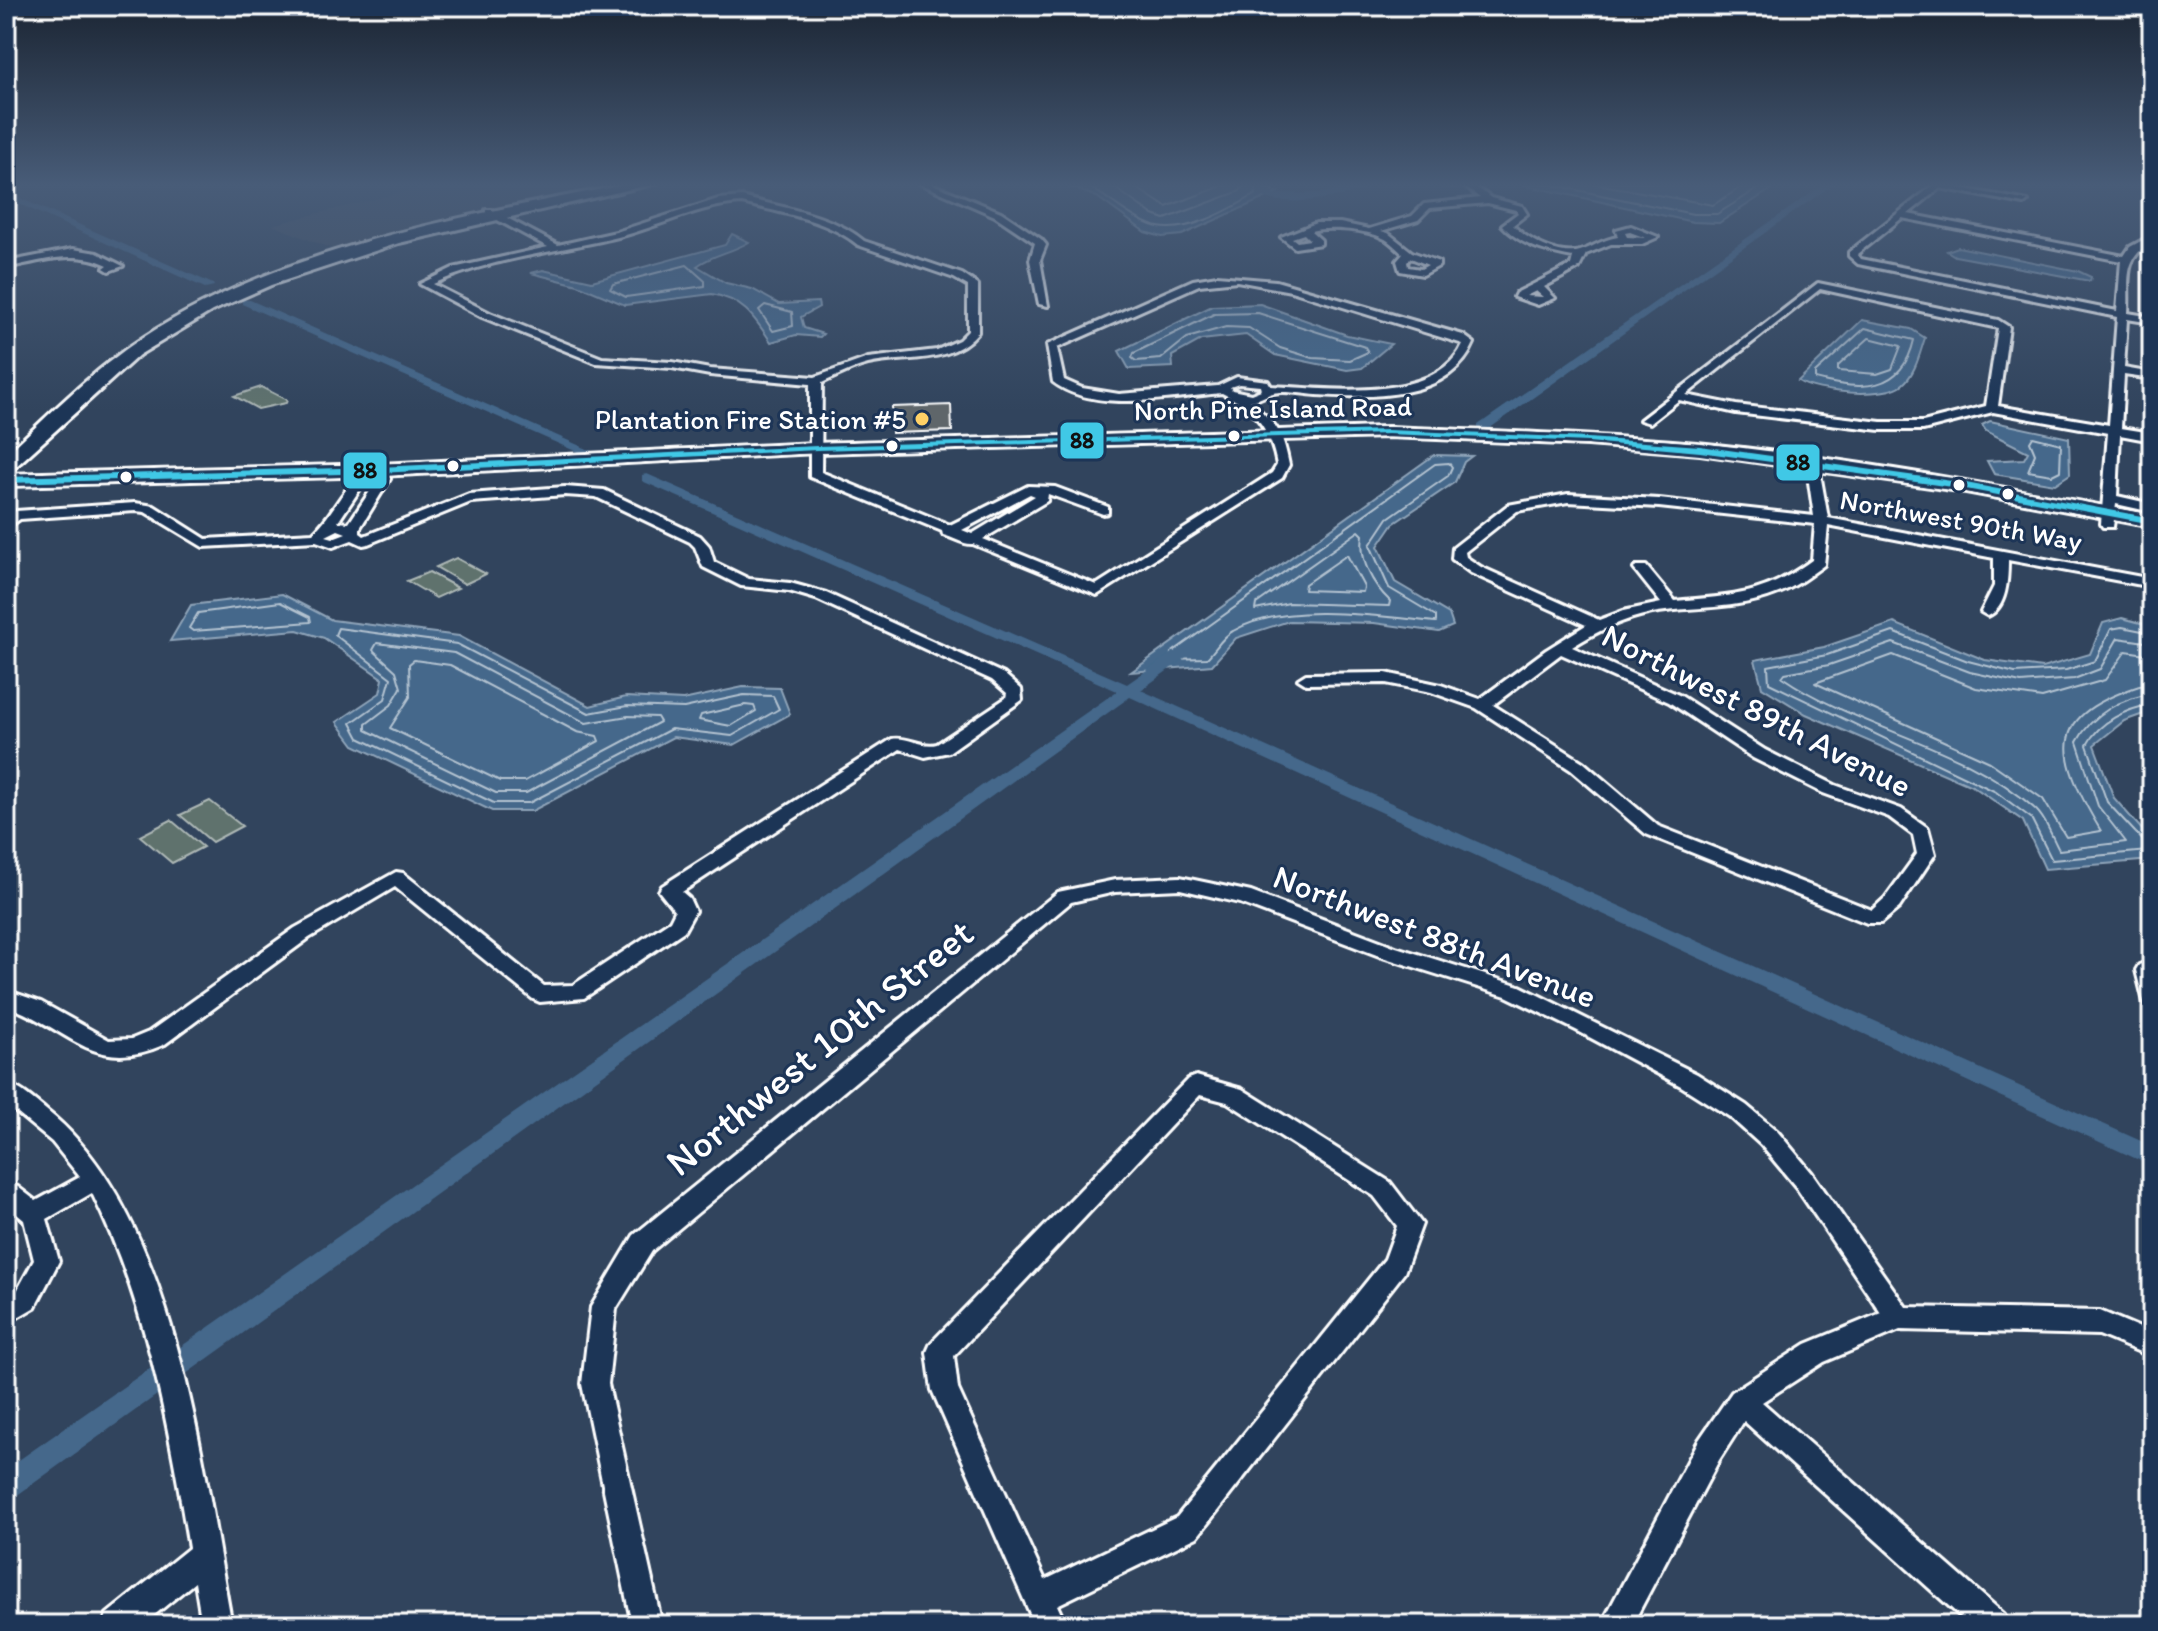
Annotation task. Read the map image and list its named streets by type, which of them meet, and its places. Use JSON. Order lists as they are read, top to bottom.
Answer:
{
  "streets": {
    "main road": ["North Pine Island Road"],
    "street": [
      "Northwest 90th Way",
      "Northwest 89th Avenue",
      "Northwest 88th Avenue",
      "Northwest 10th Street"
    ]
  },
  "crossings": [
    ["Northwest 88th Avenue", "Northwest 10th Street"]
  ],
  "places": ["Plantation Fire Station #5"],
  "lines": ["transit line 88"]
}
